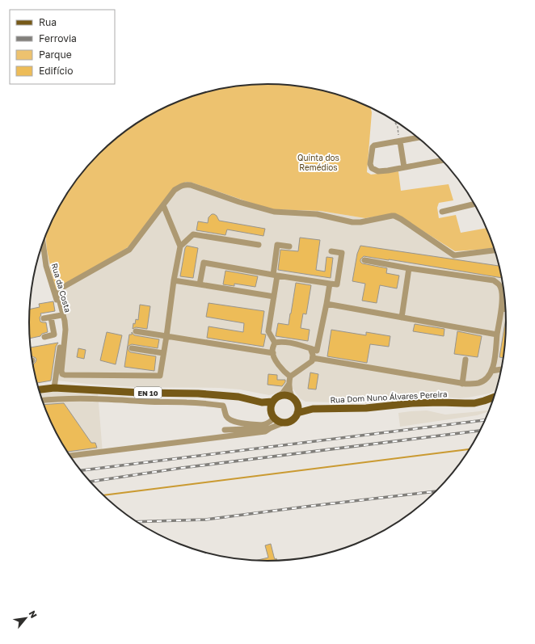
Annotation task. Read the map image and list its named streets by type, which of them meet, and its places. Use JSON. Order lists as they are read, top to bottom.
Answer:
{
  "streets": {
    "main road": ["EN 10", "Rua Dom Nuno Álvares Pereira"],
    "street": ["Rua da Costa"]
  },
  "crossings": [
    ["Rua da Costa", "EN 10"],
    ["EN 10", "Rua Dom Nuno Álvares Pereira"]
  ],
  "parks": ["Quinta dos Remédios"],
  "legend": [
    "Rua",
    "Ferrovia",
    "Parque",
    "Edifício"
  ],
  "north": "top right"
}
